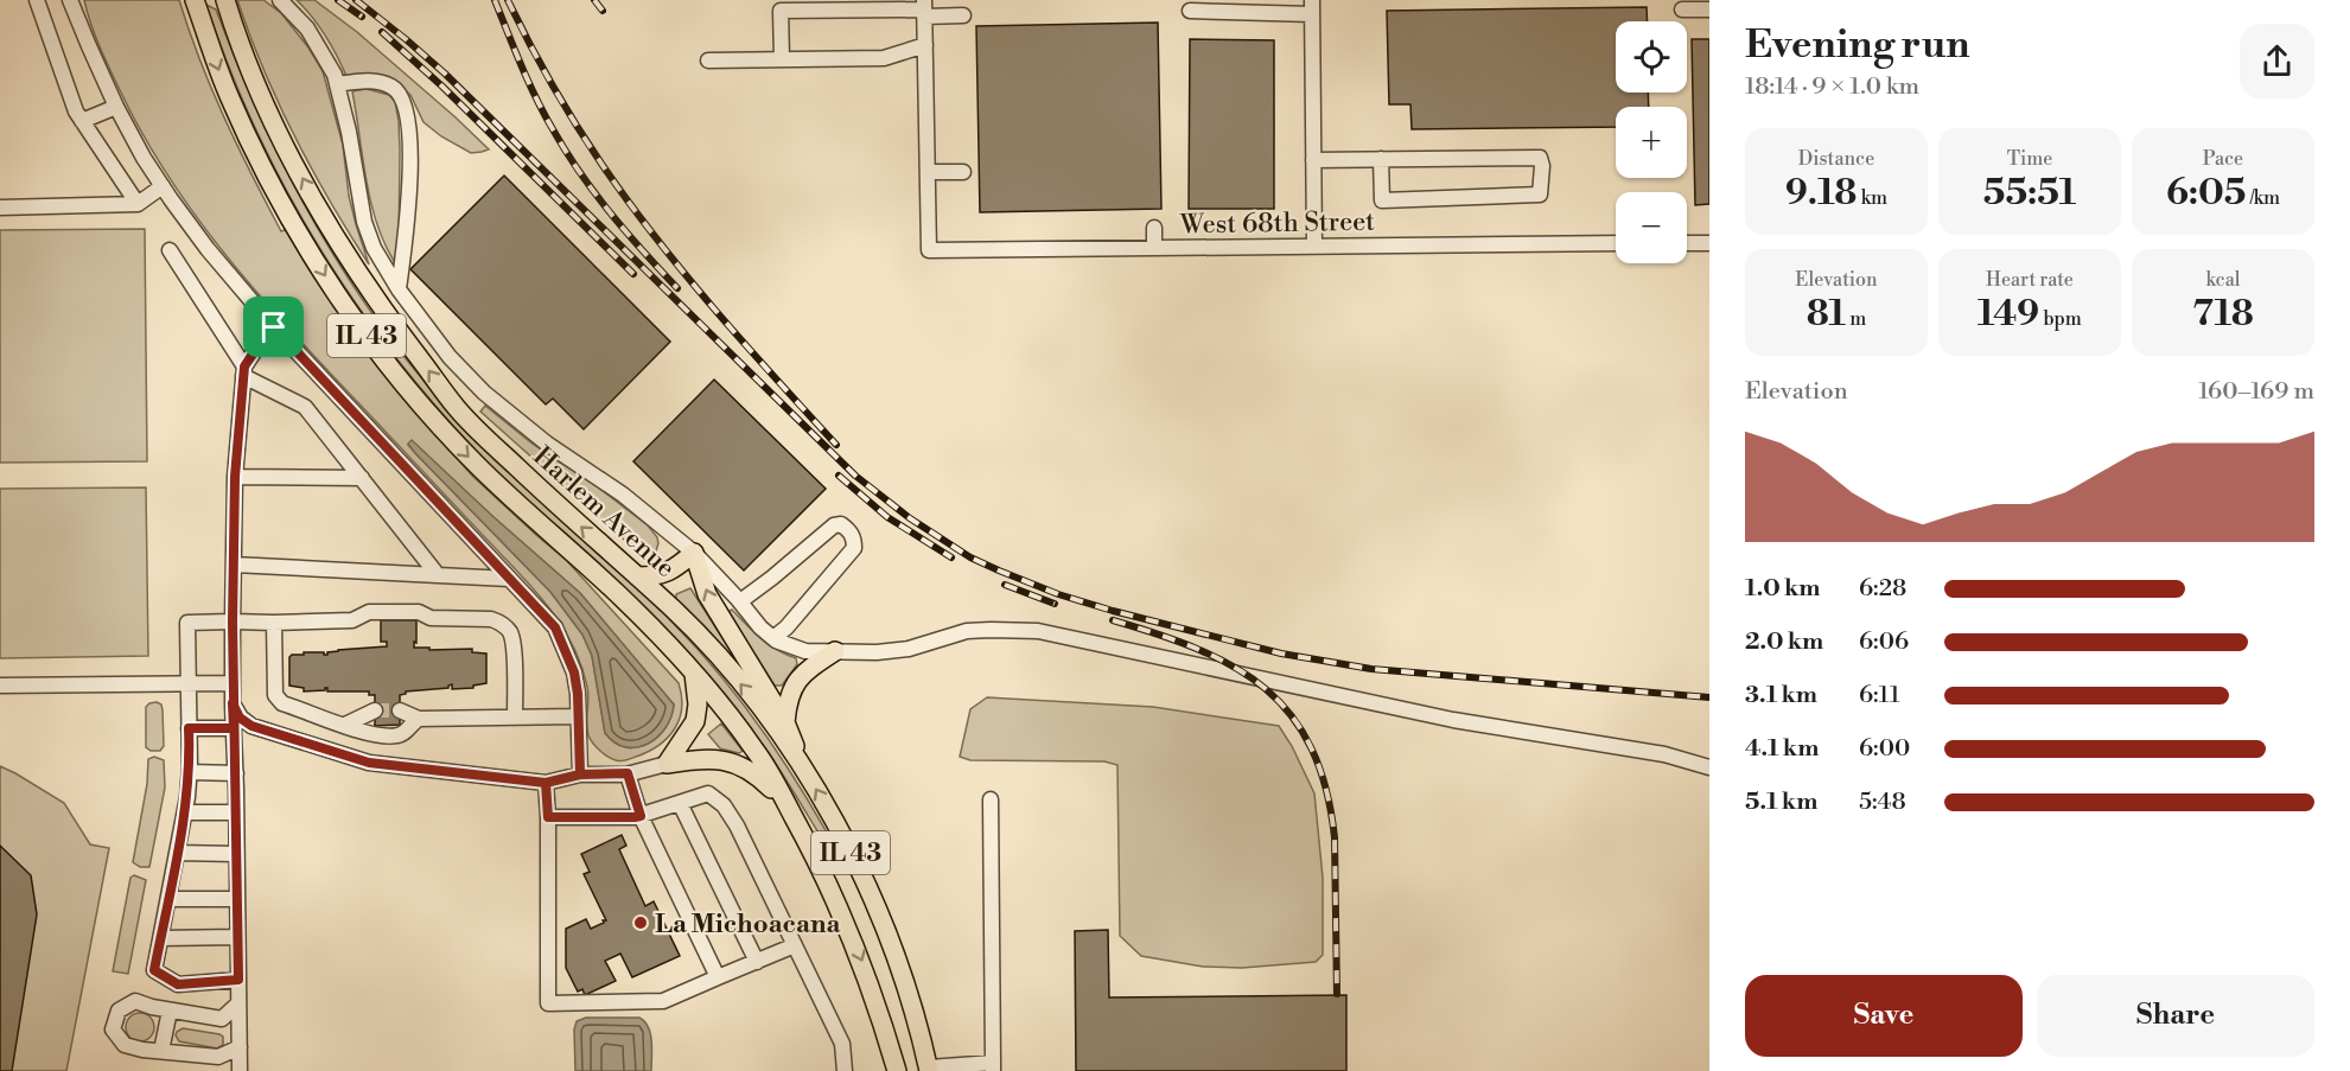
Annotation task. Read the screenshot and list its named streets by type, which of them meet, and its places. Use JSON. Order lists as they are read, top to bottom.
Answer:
{
  "streets": {
    "main road": ["IL 43", "Harlem Avenue"],
    "street": ["West 68th Street"]
  },
  "places": ["La Michoacana"],
  "page": {
    "heading": ["Evening run", "18:14 · 9 × 1.0 km"],
    "map_buttons": ["+", "−"],
    "stats": [
      ["Distance", "9.18 km"],
      ["Time", "55:51"],
      ["Pace", "6:05 /km"],
      ["Elevation", "81 m"],
      ["Heart rate", "149 bpm"],
      ["kcal", "718"]
    ],
    "chart": ["Elevation", "160–169 m"],
    "list": [
      {
        "name": "1.0 km",
        "note": "6:28"
      },
      {
        "name": "2.0 km",
        "note": "6:06"
      },
      {
        "name": "3.1 km",
        "note": "6:11"
      },
      {
        "name": "4.1 km",
        "note": "6:00"
      },
      {
        "name": "5.1 km",
        "note": "5:48"
      }
    ],
    "buttons": ["Save", "Share"]
  }
}
